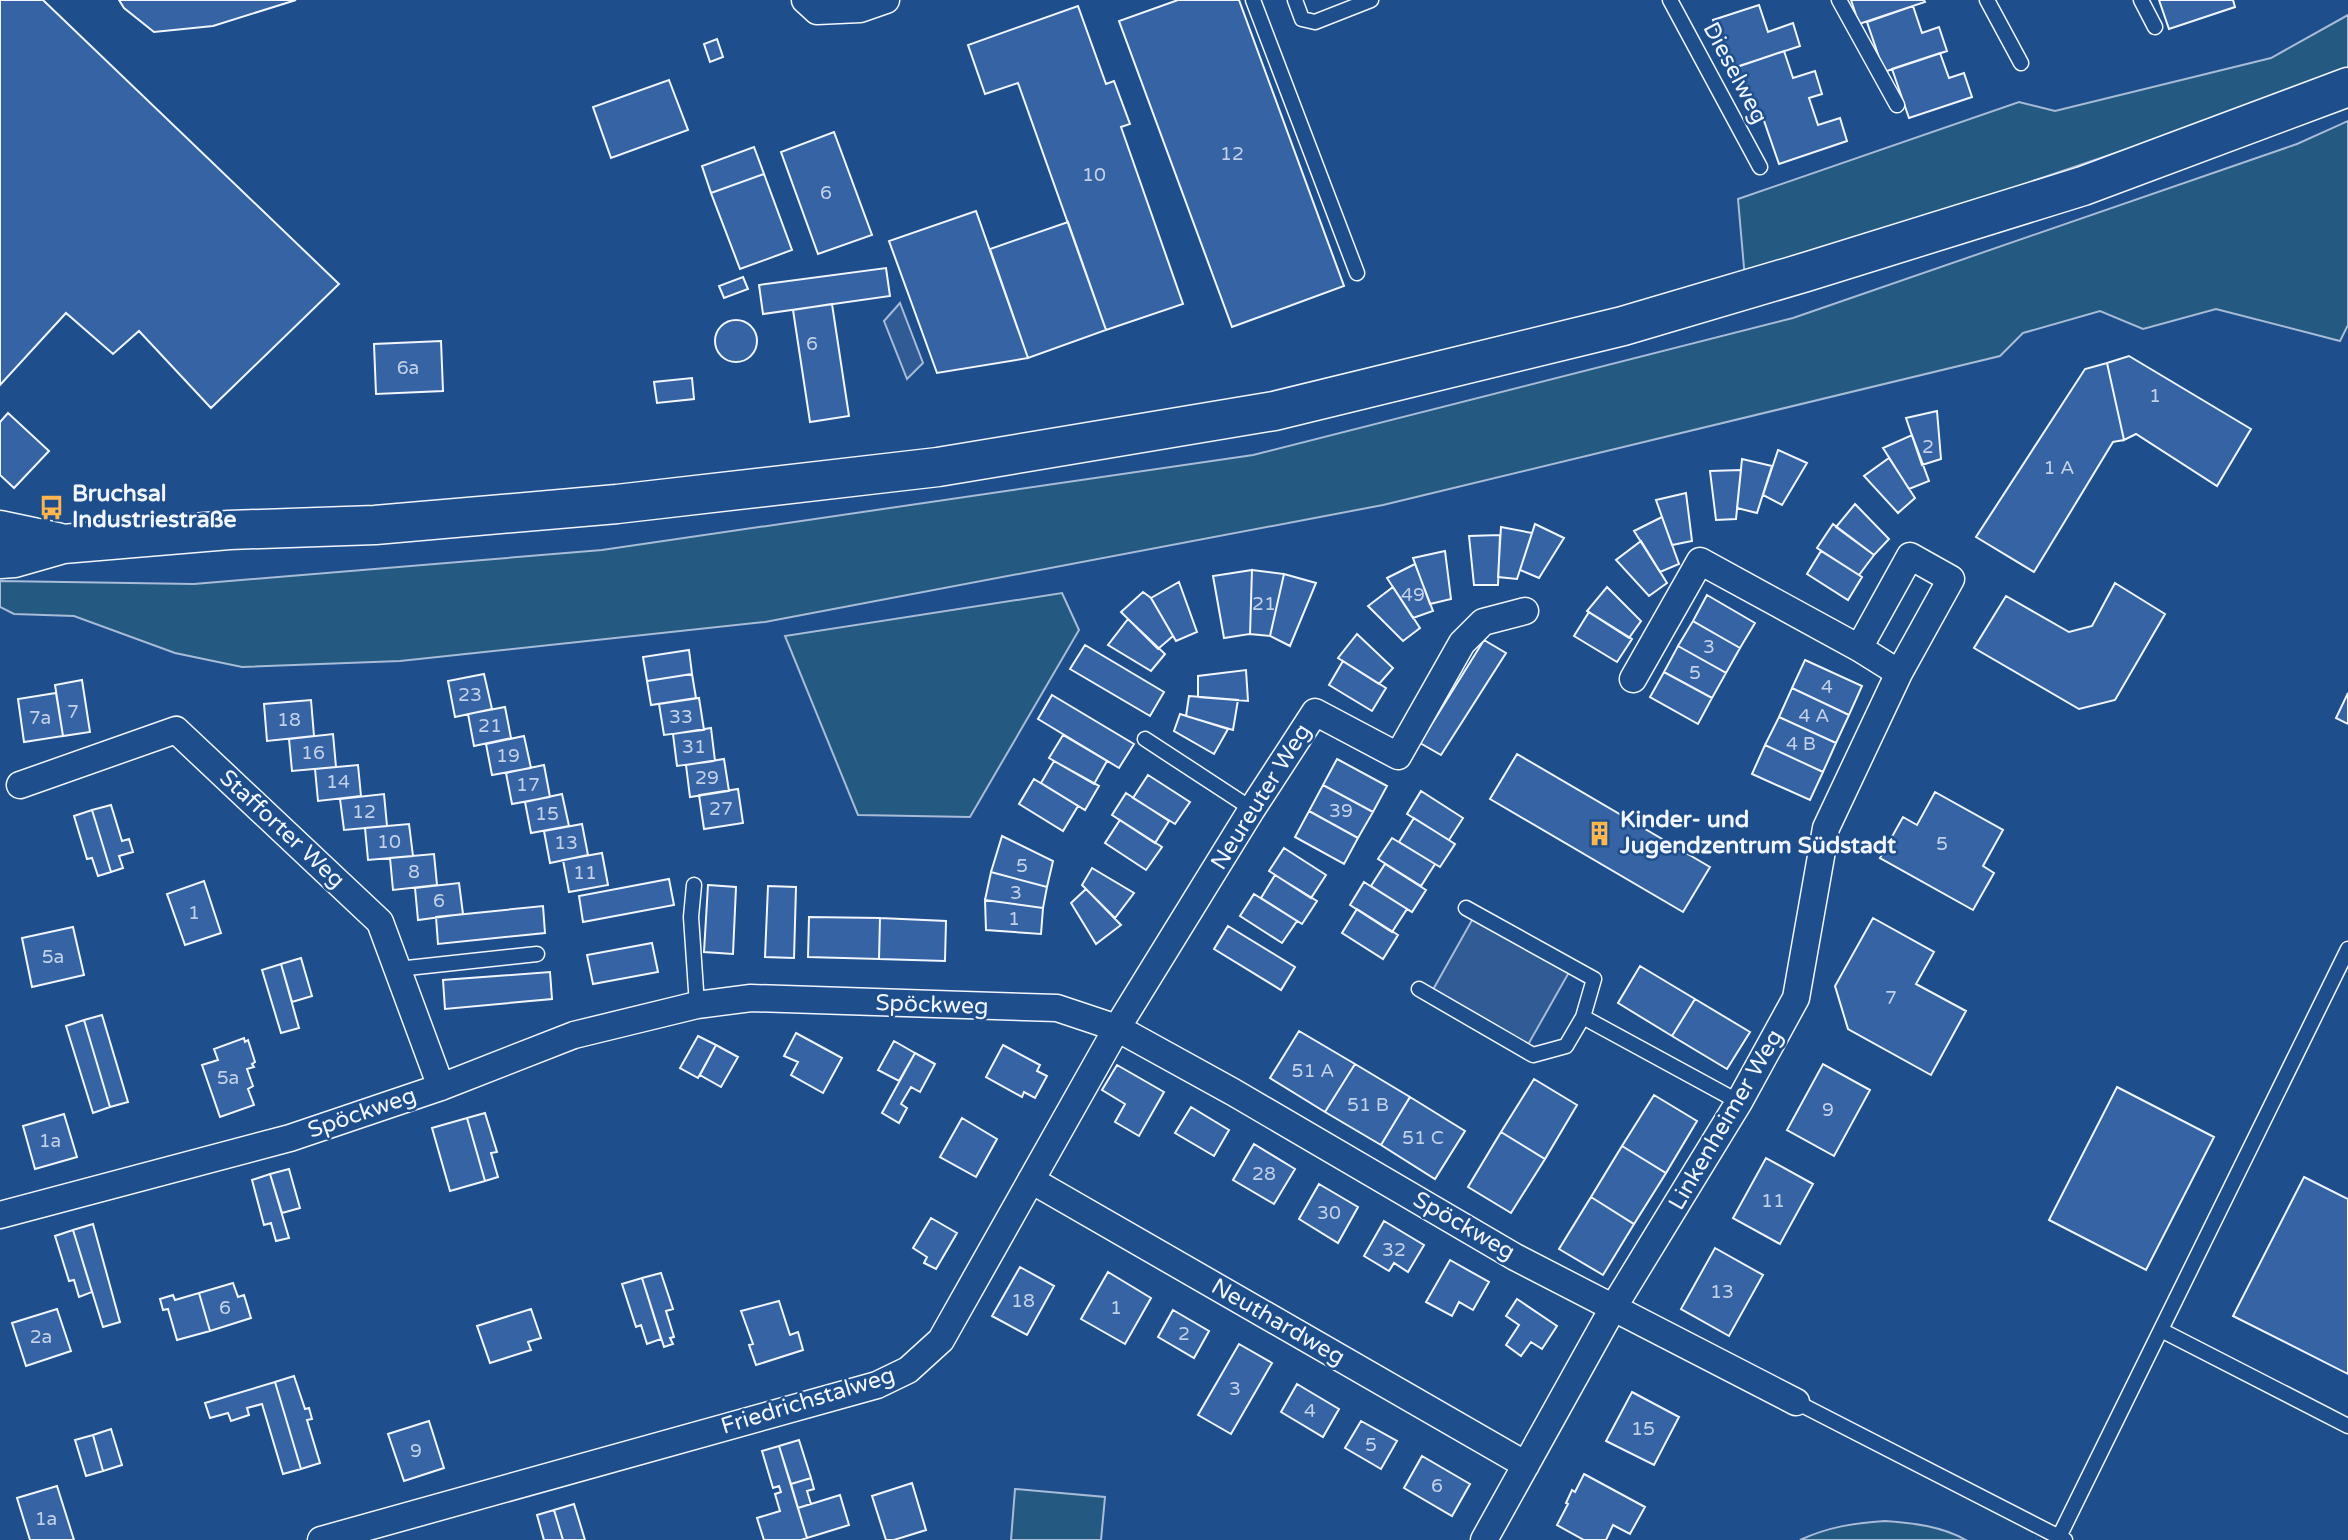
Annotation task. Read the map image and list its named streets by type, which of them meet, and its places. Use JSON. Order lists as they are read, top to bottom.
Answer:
{
  "streets": {
    "street": [
      "Neureuter Weg",
      "Stafforter Weg",
      "Spöckweg",
      "Linkenheimer Weg",
      "Neuthardweg",
      "Friedrichstalweg"
    ],
    "lane": ["Dieselweg"]
  },
  "crossings": [
    ["Neureuter Weg", "Spöckweg"],
    ["Neureuter Weg", "Friedrichstalweg"],
    ["Stafforter Weg", "Spöckweg"],
    ["Spöckweg", "Linkenheimer Weg"],
    ["Spöckweg", "Friedrichstalweg"],
    ["Linkenheimer Weg", "Neuthardweg"],
    ["Neuthardweg", "Friedrichstalweg"]
  ],
  "places": {
    "bus stop": ["Bruchsal Industriestraße"],
    "building": ["Kinder- und Jugendzentrum Südstadt"]
  },
  "house_numbers": [
    "12",
    "10",
    "6",
    "6",
    "6a",
    "1",
    "2",
    "1 A",
    "49",
    "21",
    "3",
    "5",
    "4",
    "23",
    "7",
    "4 A",
    "33",
    "7a",
    "18",
    "21",
    "4 B",
    "31",
    "16",
    "19",
    "29",
    "14",
    "17",
    "27",
    "39",
    "12",
    "15",
    "10",
    "13",
    "5",
    "5",
    "8",
    "11",
    "3",
    "6",
    "1",
    "1",
    "5a",
    "7",
    "51 A",
    "5a",
    "51 B",
    "9",
    "51 C",
    "1a",
    "28",
    "11",
    "30",
    "32",
    "13",
    "18",
    "6",
    "1",
    "2",
    "2a",
    "3",
    "4",
    "15",
    "5",
    "9",
    "6",
    "1a"
  ]
}
